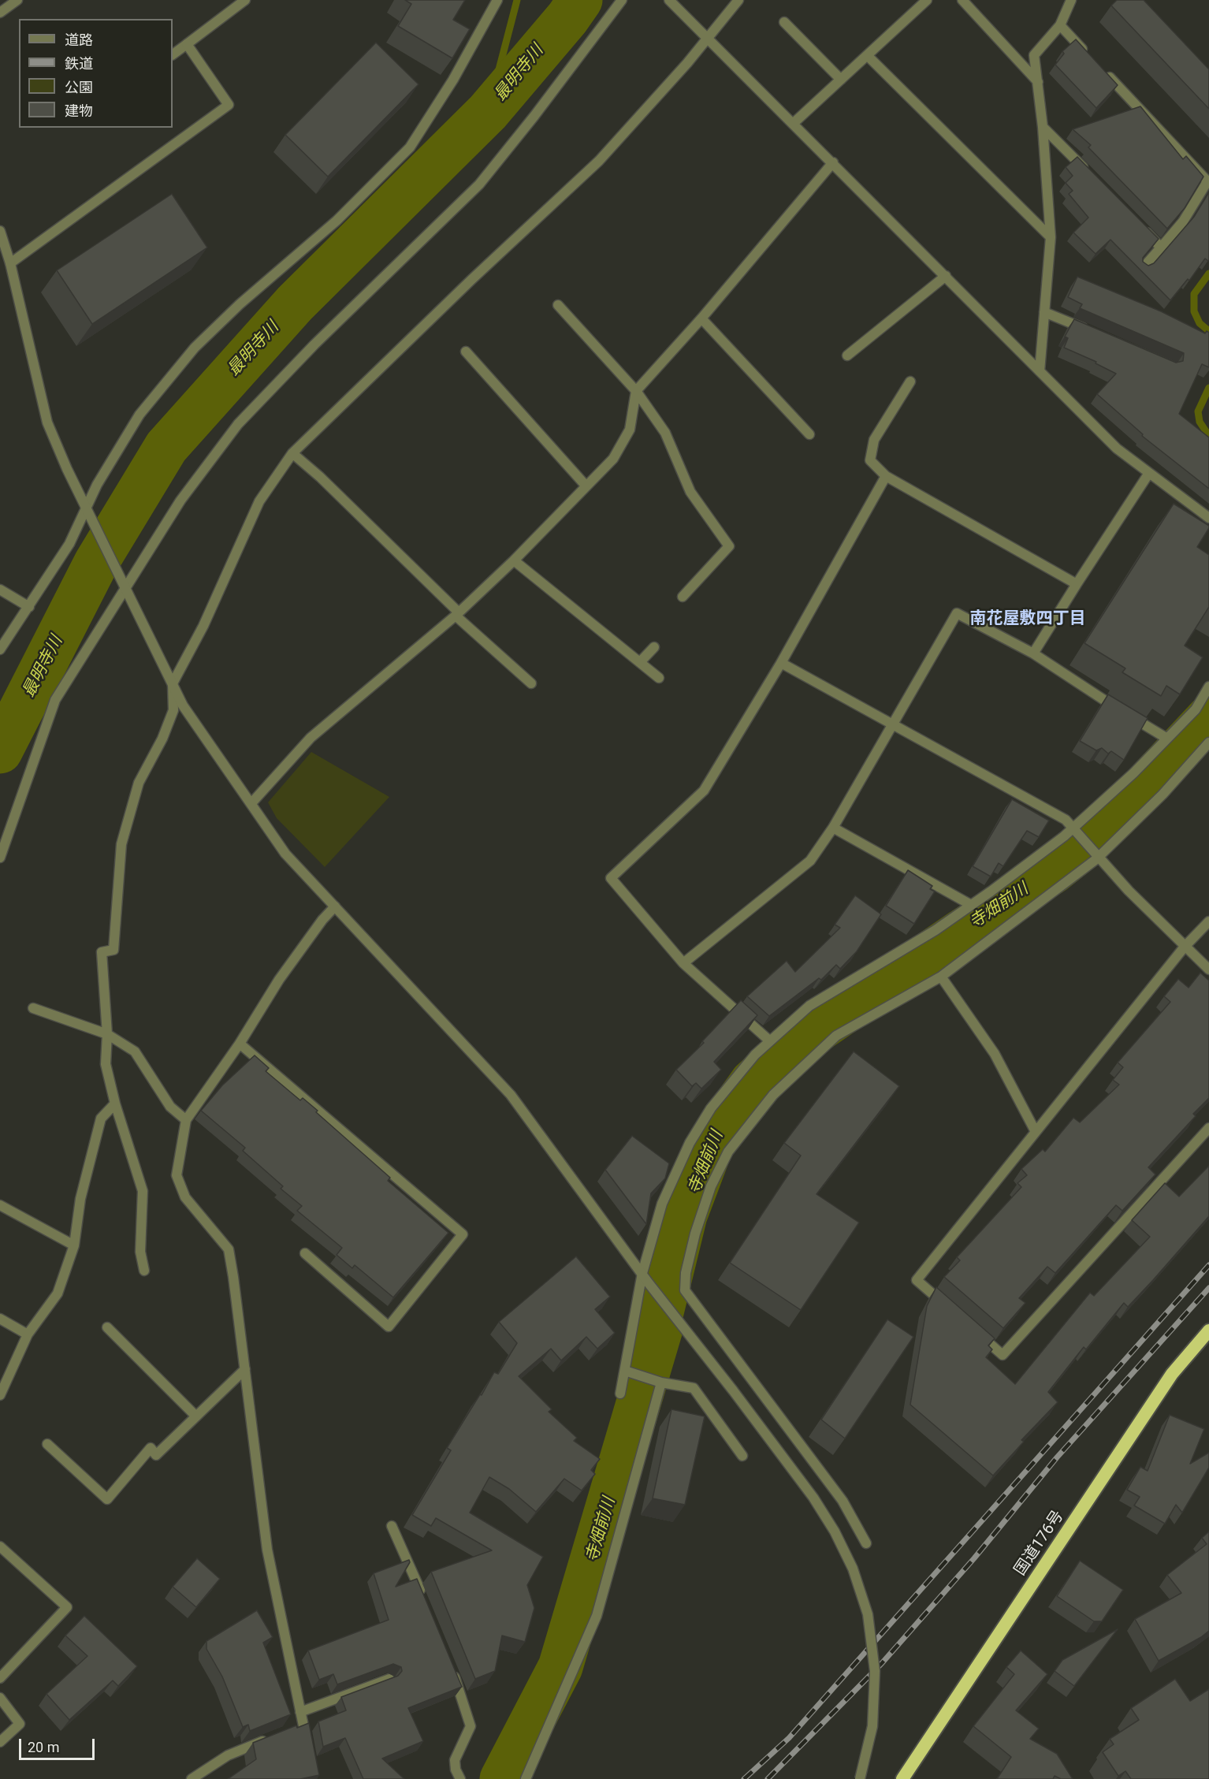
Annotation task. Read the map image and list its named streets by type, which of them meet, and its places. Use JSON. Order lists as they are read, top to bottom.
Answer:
{
  "streets": {
    "highway": ["国道176号"]
  },
  "districts": ["南花屋敷四丁目"],
  "water": ["最明寺川", "寺畑前川"],
  "legend": [
    "道路",
    "鉄道",
    "公園",
    "建物"
  ],
  "scale_bar": "20 m"
}
